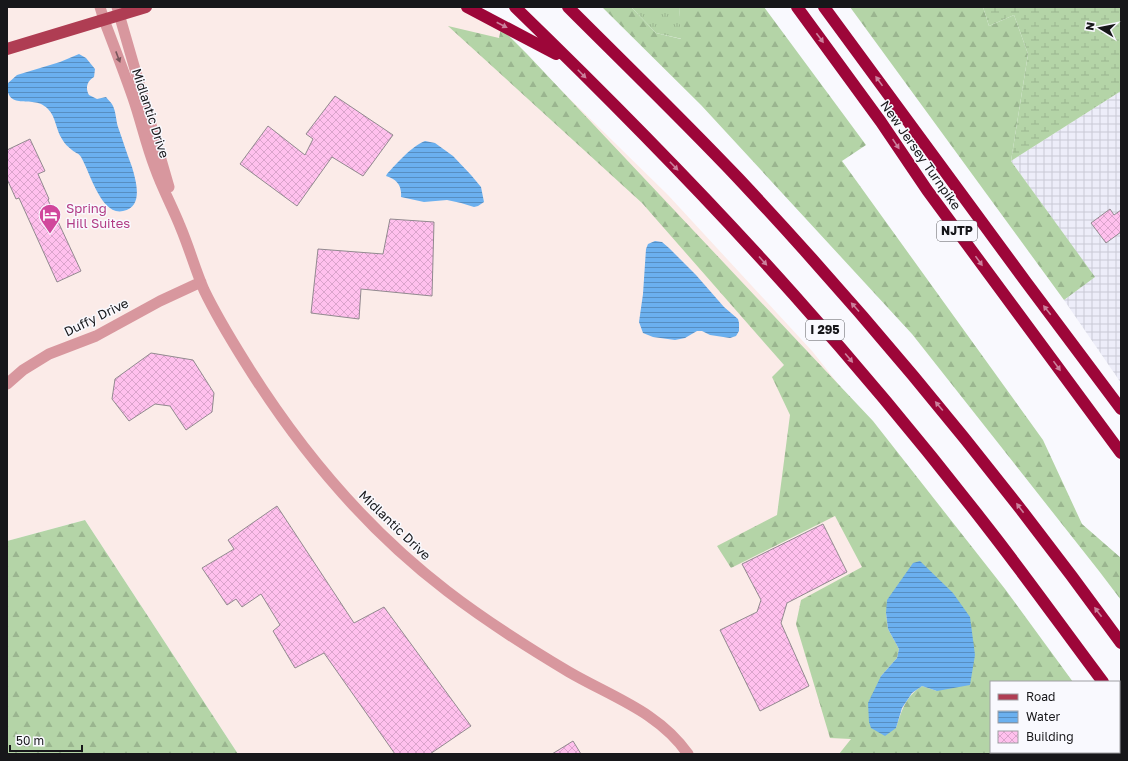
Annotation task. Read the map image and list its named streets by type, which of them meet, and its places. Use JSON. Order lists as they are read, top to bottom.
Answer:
{
  "streets": {
    "highway": ["New Jersey Turnpike", "NJTP", "I 295"],
    "street": ["Midlantic Drive", "Duffy Drive"]
  },
  "crossings": [
    ["Midlantic Drive", "Duffy Drive"]
  ],
  "places": {
    "hotel": ["Spring Hill Suites"]
  },
  "legend": ["Road", "Water", "Building"],
  "scale_bar": "50 m",
  "north": "left"
}
